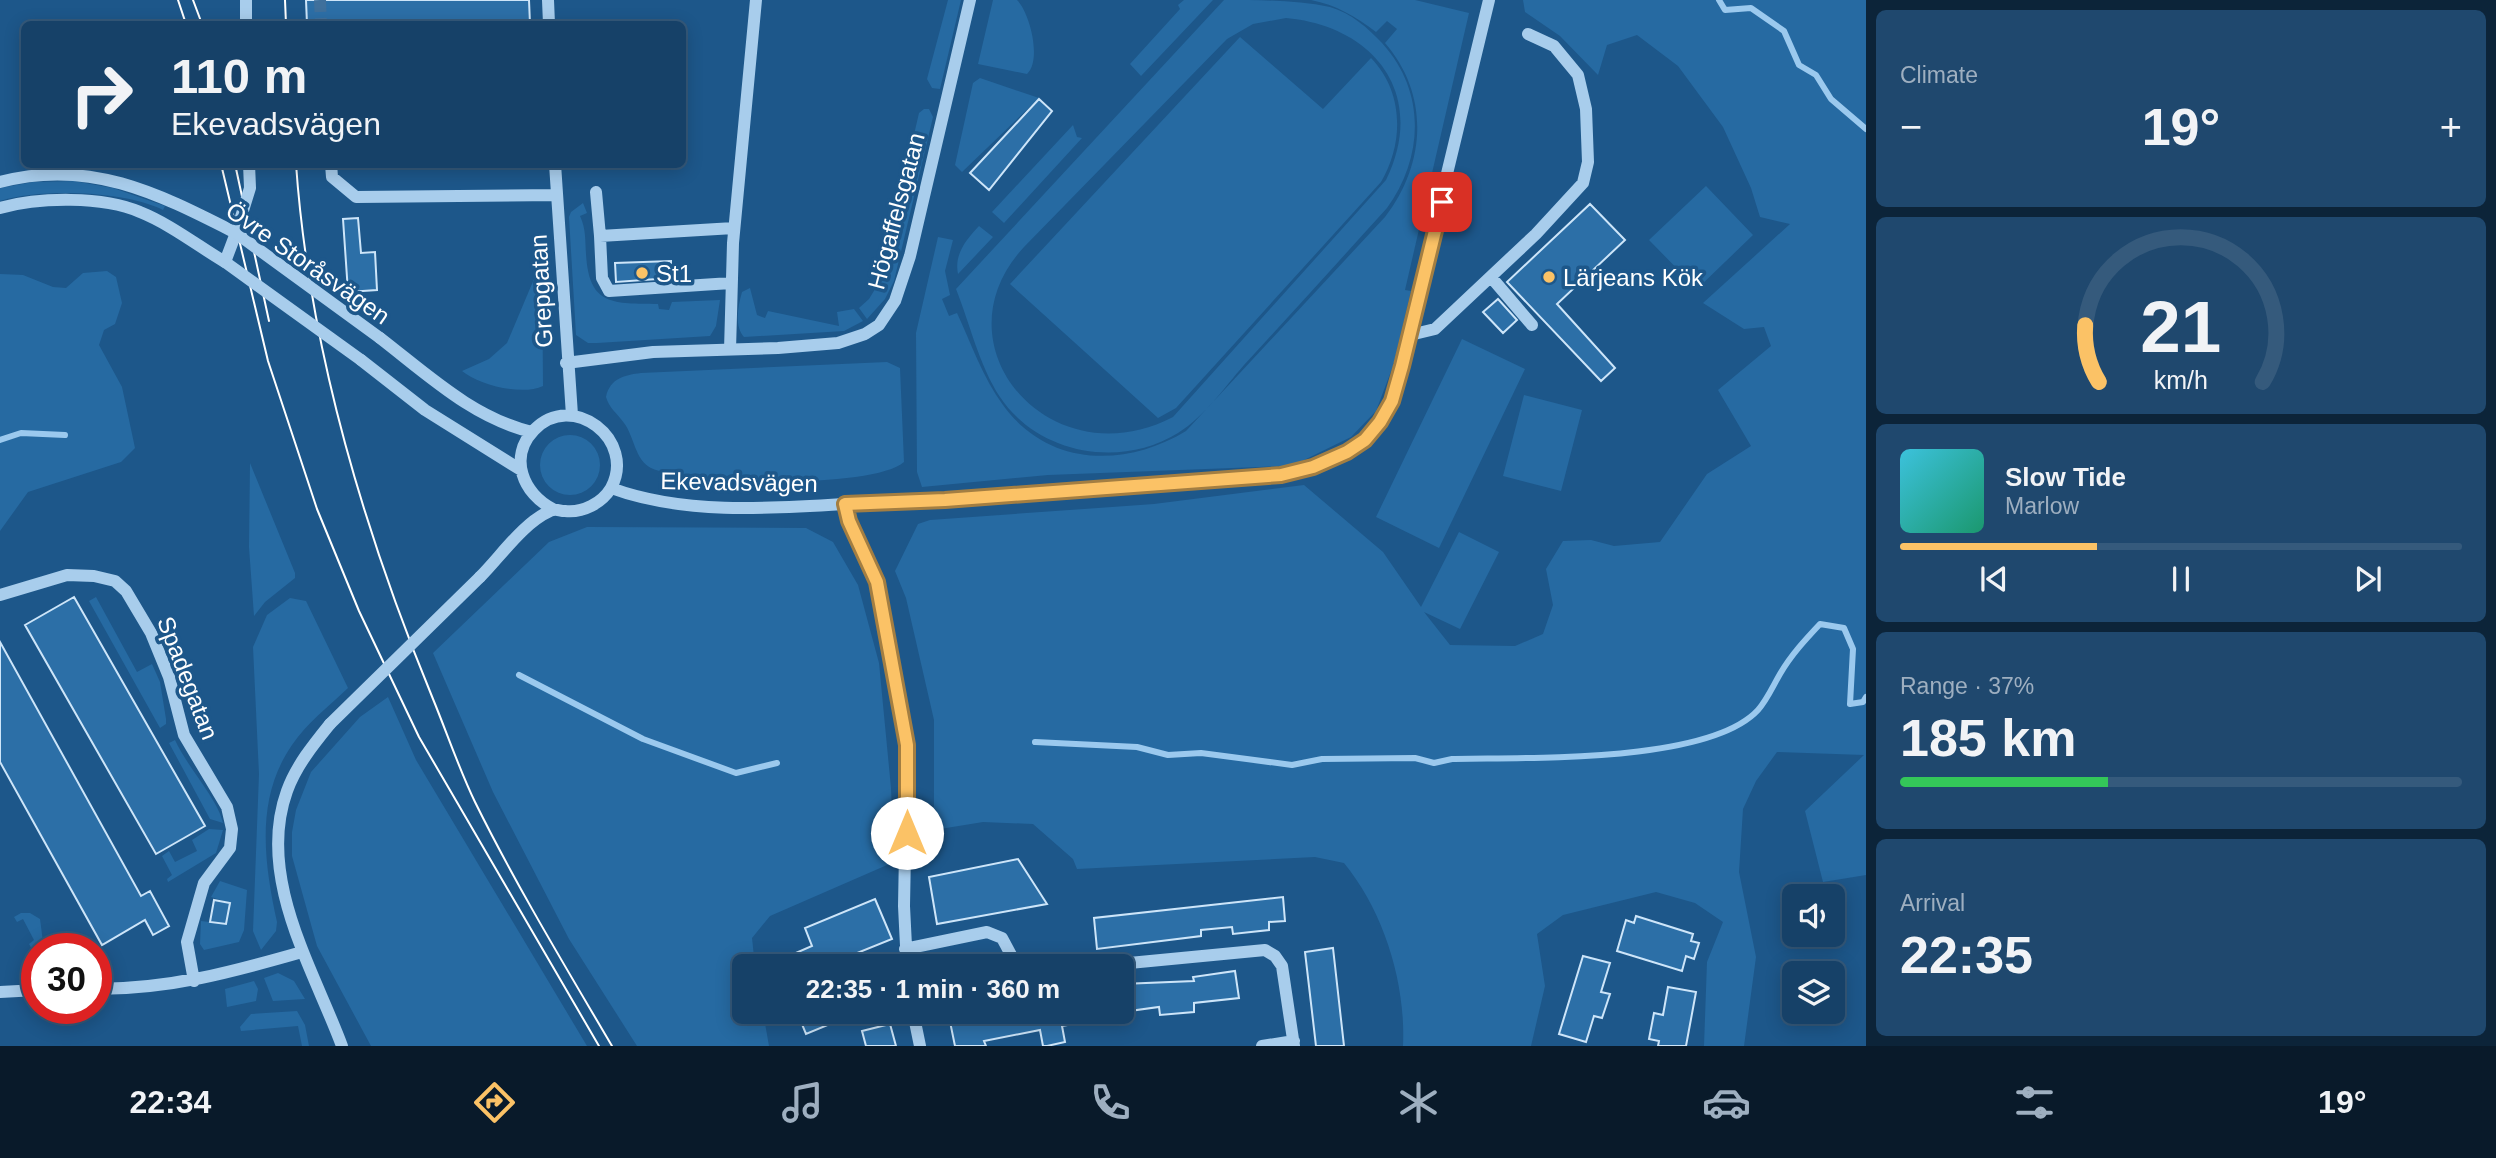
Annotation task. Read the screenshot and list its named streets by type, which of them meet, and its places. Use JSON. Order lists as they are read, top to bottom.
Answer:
{
  "streets": {
    "street": [
      "Högaffelsgatan",
      "Övre Storåsvägen",
      "Grepgatan",
      "Ekevadsvägen",
      "Spadegatan"
    ]
  },
  "crossings": [
    ["Högaffelsgatan", "Grepgatan"],
    ["Övre Storåsvägen", "Grepgatan"],
    ["Övre Storåsvägen", "Ekevadsvägen"],
    ["Grepgatan", "Ekevadsvägen"]
  ],
  "places": ["St1", "Lärjeans Kök"],
  "page": {
    "tile": [
      "Climate",
      ["Range · 37%", "185 km"],
      ["Arrival", "22:35"]
    ],
    "turn": ["110 m", "Ekevadsvägen"],
    "heat": ["−", "19°", "+"],
    "song": ["Slow Tide", "Marlow"],
    "limit": "30",
    "trip": "22:35 · 1 min · 360 m",
    "tabs": ["22:34", "19°"],
    "gauge": ["21", "km/h"]
  }
}
